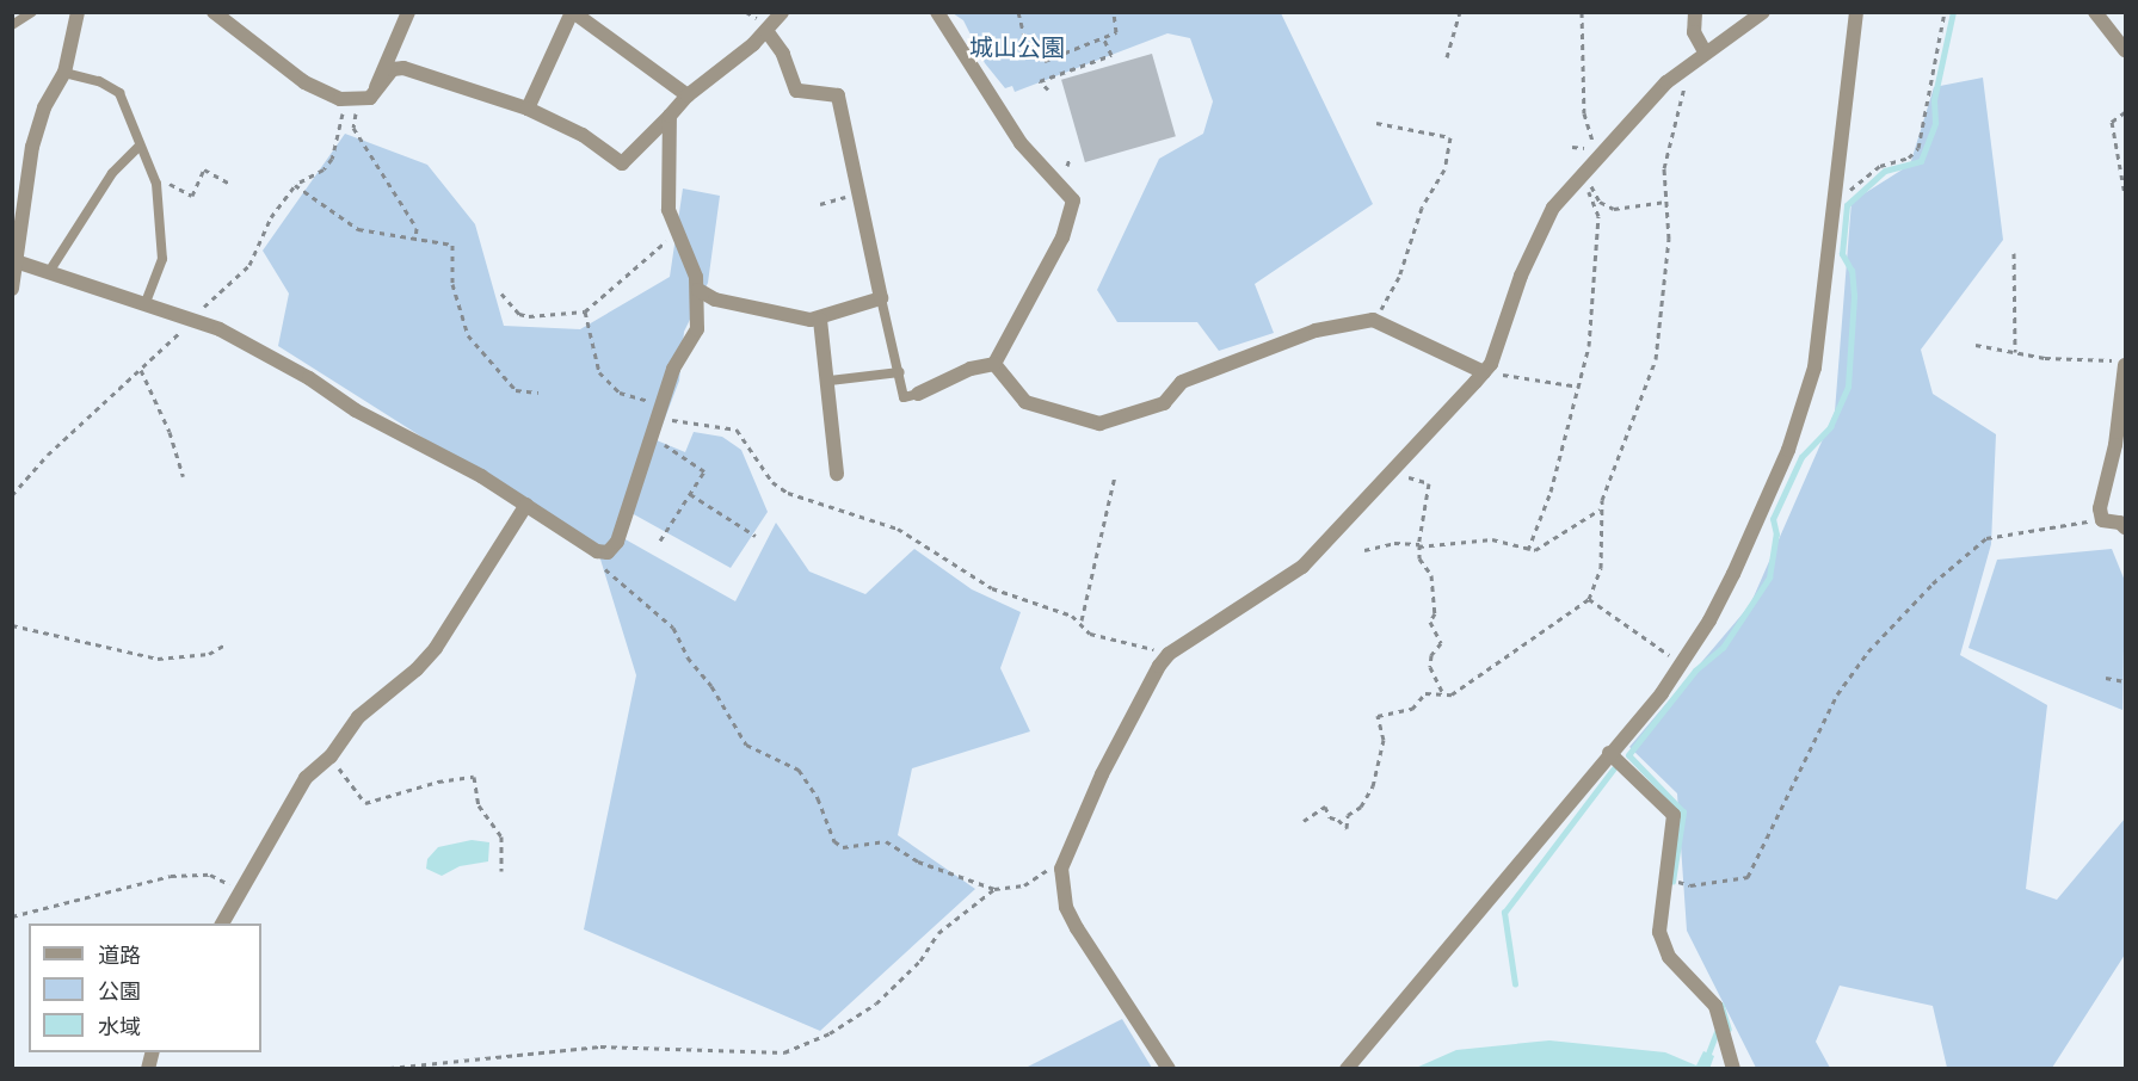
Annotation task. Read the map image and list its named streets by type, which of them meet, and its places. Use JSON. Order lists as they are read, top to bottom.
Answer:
{
  "parks": ["城山公園"],
  "legend": ["道路", "公園", "水域"]
}
